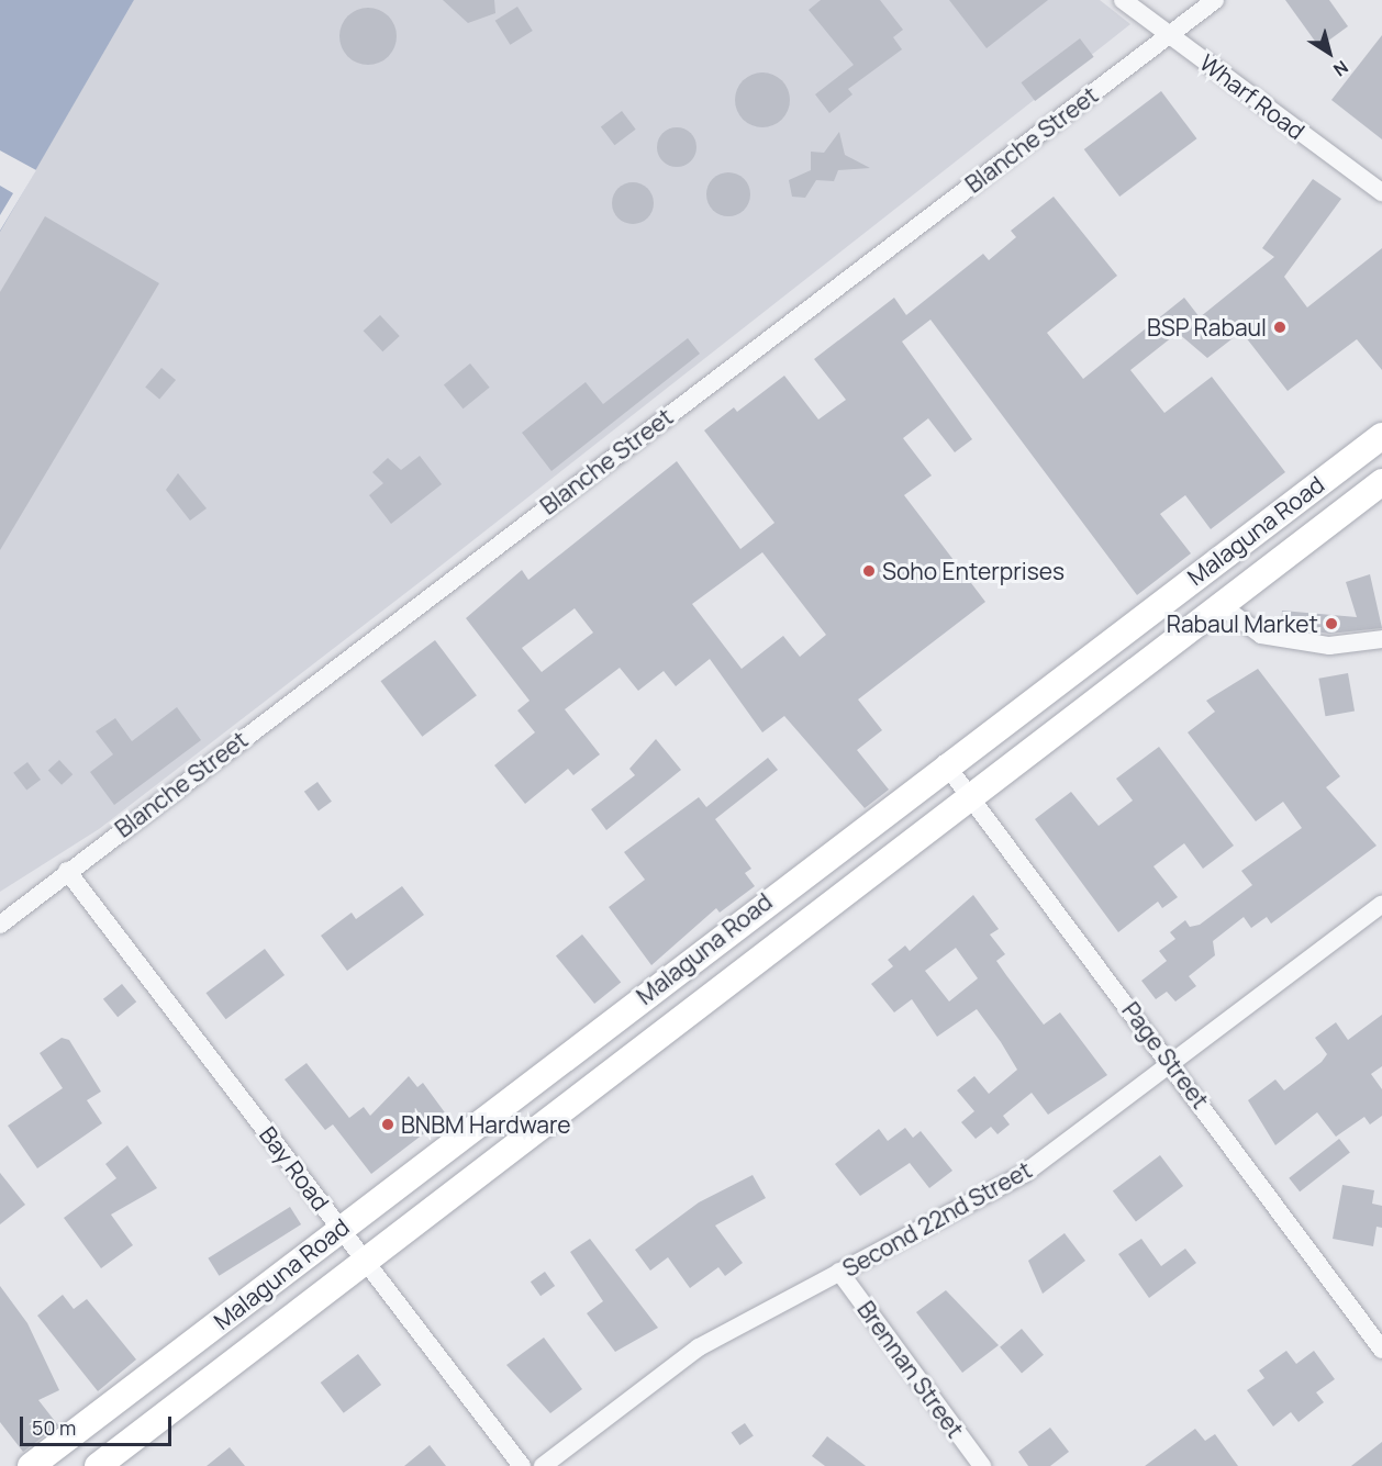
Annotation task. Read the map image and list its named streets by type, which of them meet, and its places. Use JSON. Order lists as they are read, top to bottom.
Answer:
{
  "streets": {
    "street": [
      "Wharf Road",
      "Blanche Street",
      "Malaguna Road",
      "Page Street",
      "Bay Road",
      "Second 22nd Street",
      "Brennan Street"
    ]
  },
  "crossings": [
    ["Wharf Road", "Blanche Street"],
    ["Blanche Street", "Bay Road"],
    ["Malaguna Road", "Page Street"],
    ["Malaguna Road", "Bay Road"],
    ["Page Street", "Second 22nd Street"],
    ["Second 22nd Street", "Brennan Street"]
  ],
  "places": [
    "BSP Rabaul",
    "Soho Enterprises",
    "Rabaul Market",
    "BNBM Hardware"
  ],
  "scale_bar": "50 m",
  "north": "bottom right"
}
